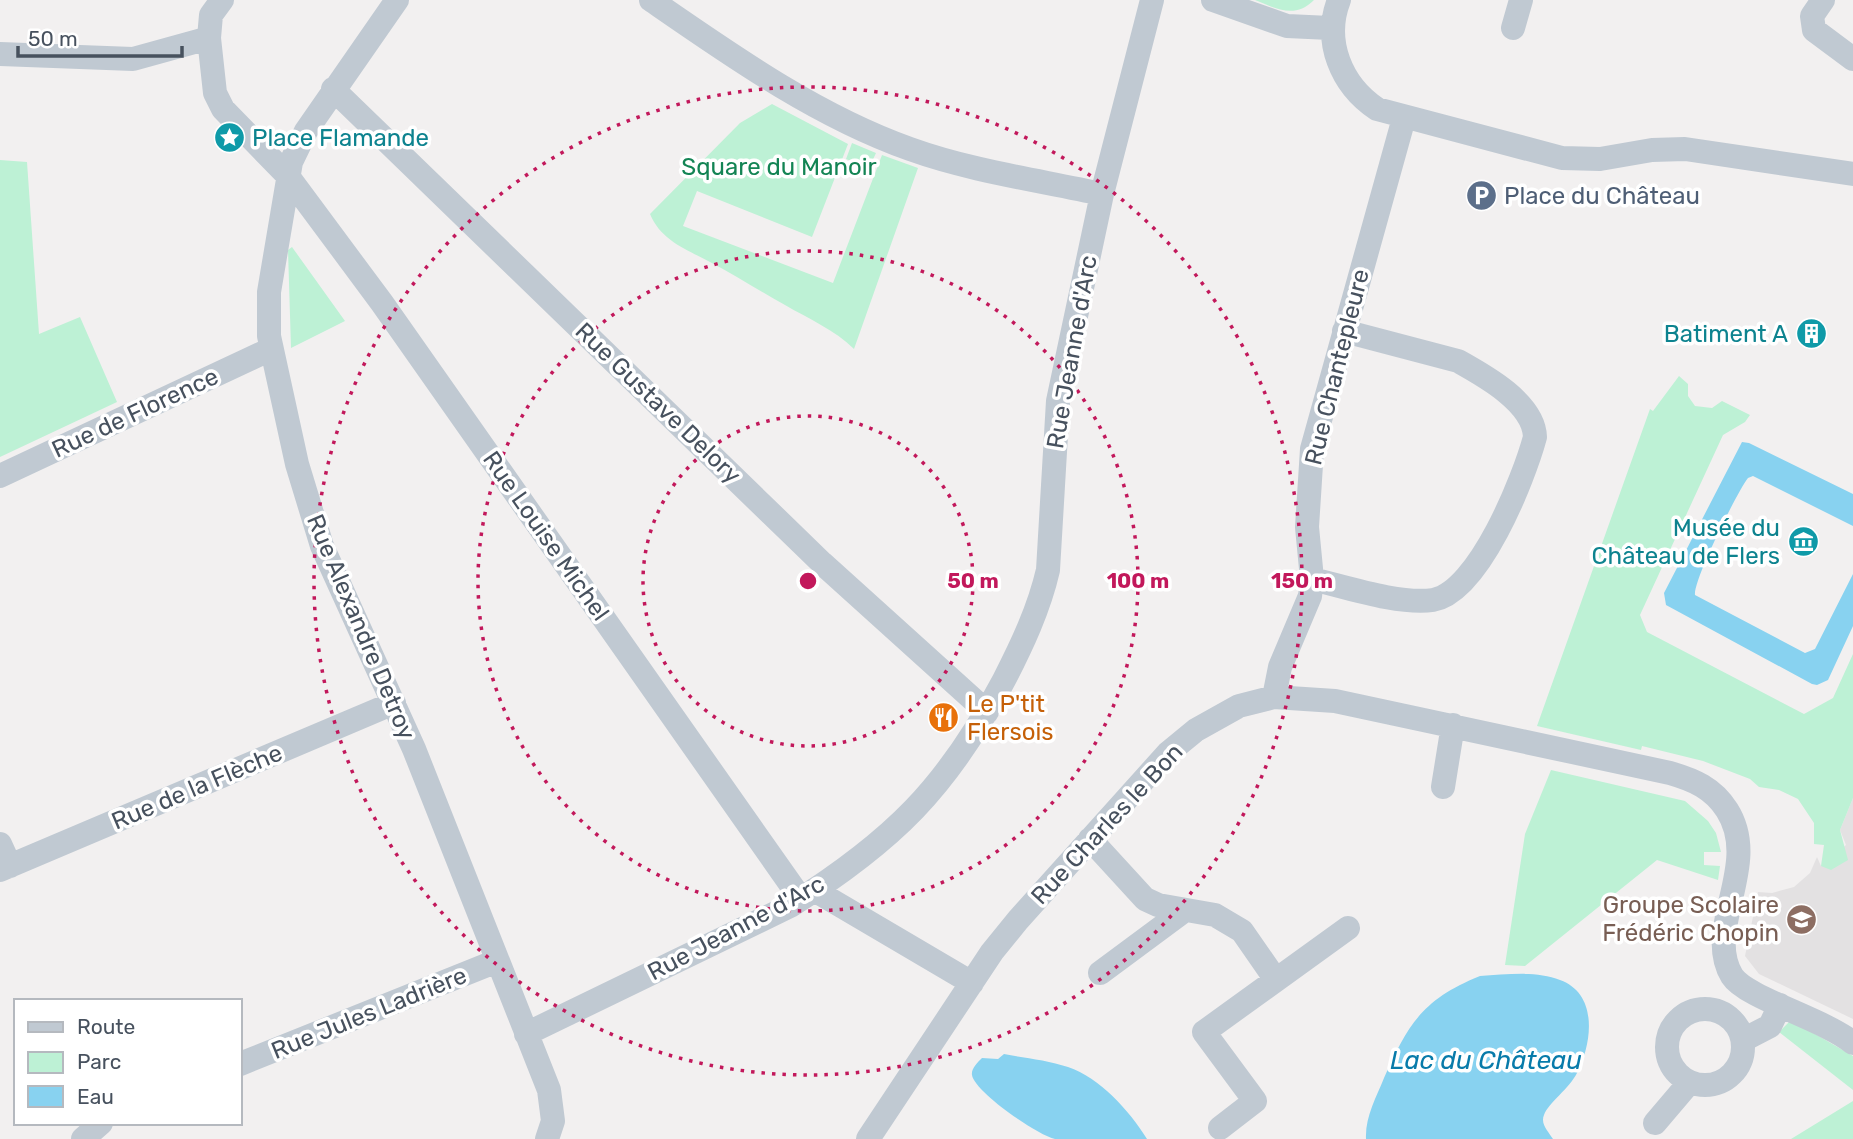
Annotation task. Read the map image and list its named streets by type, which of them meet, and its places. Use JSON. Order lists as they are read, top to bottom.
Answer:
{
  "streets": {
    "street": [
      "Rue Jeanne d'Arc",
      "Rue Chantepleure",
      "Rue Gustave Delory",
      "Rue de Florence",
      "Rue Louise Michel",
      "Rue Alexandre Detroy",
      "Rue de la Flèche",
      "Rue Charles le Bon",
      "Rue Jules Ladrière"
    ]
  },
  "crossings": [
    ["Rue Jeanne d'Arc", "Rue Gustave Delory"],
    ["Rue Jeanne d'Arc", "Rue Louise Michel"],
    ["Rue Jeanne d'Arc", "Rue Alexandre Detroy"],
    ["Rue Chantepleure", "Rue Charles le Bon"],
    ["Rue Gustave Delory", "Rue Alexandre Detroy"],
    ["Rue de Florence", "Rue Alexandre Detroy"],
    ["Rue Louise Michel", "Rue Alexandre Detroy"],
    ["Rue Louise Michel", "Rue Charles le Bon"],
    ["Rue Alexandre Detroy", "Rue de la Flèche"],
    ["Rue Alexandre Detroy", "Rue Jules Ladrière"]
  ],
  "water": ["Lac du Château"],
  "parks": ["Square du Manoir"],
  "places": {
    "place": ["Place Flamande"],
    "parking": ["Place du Château"],
    "building": ["Batiment A"],
    "museum": ["Musée du Château de Flers"],
    "restaurant": ["Le P'tit Flersois"],
    "school or university": ["Groupe Scolaire Frédéric Chopin"]
  },
  "legend": ["Route", "Parc", "Eau"],
  "scale_bar": "50 m",
  "rings": ["50 m", "100 m", "150 m"]
}
